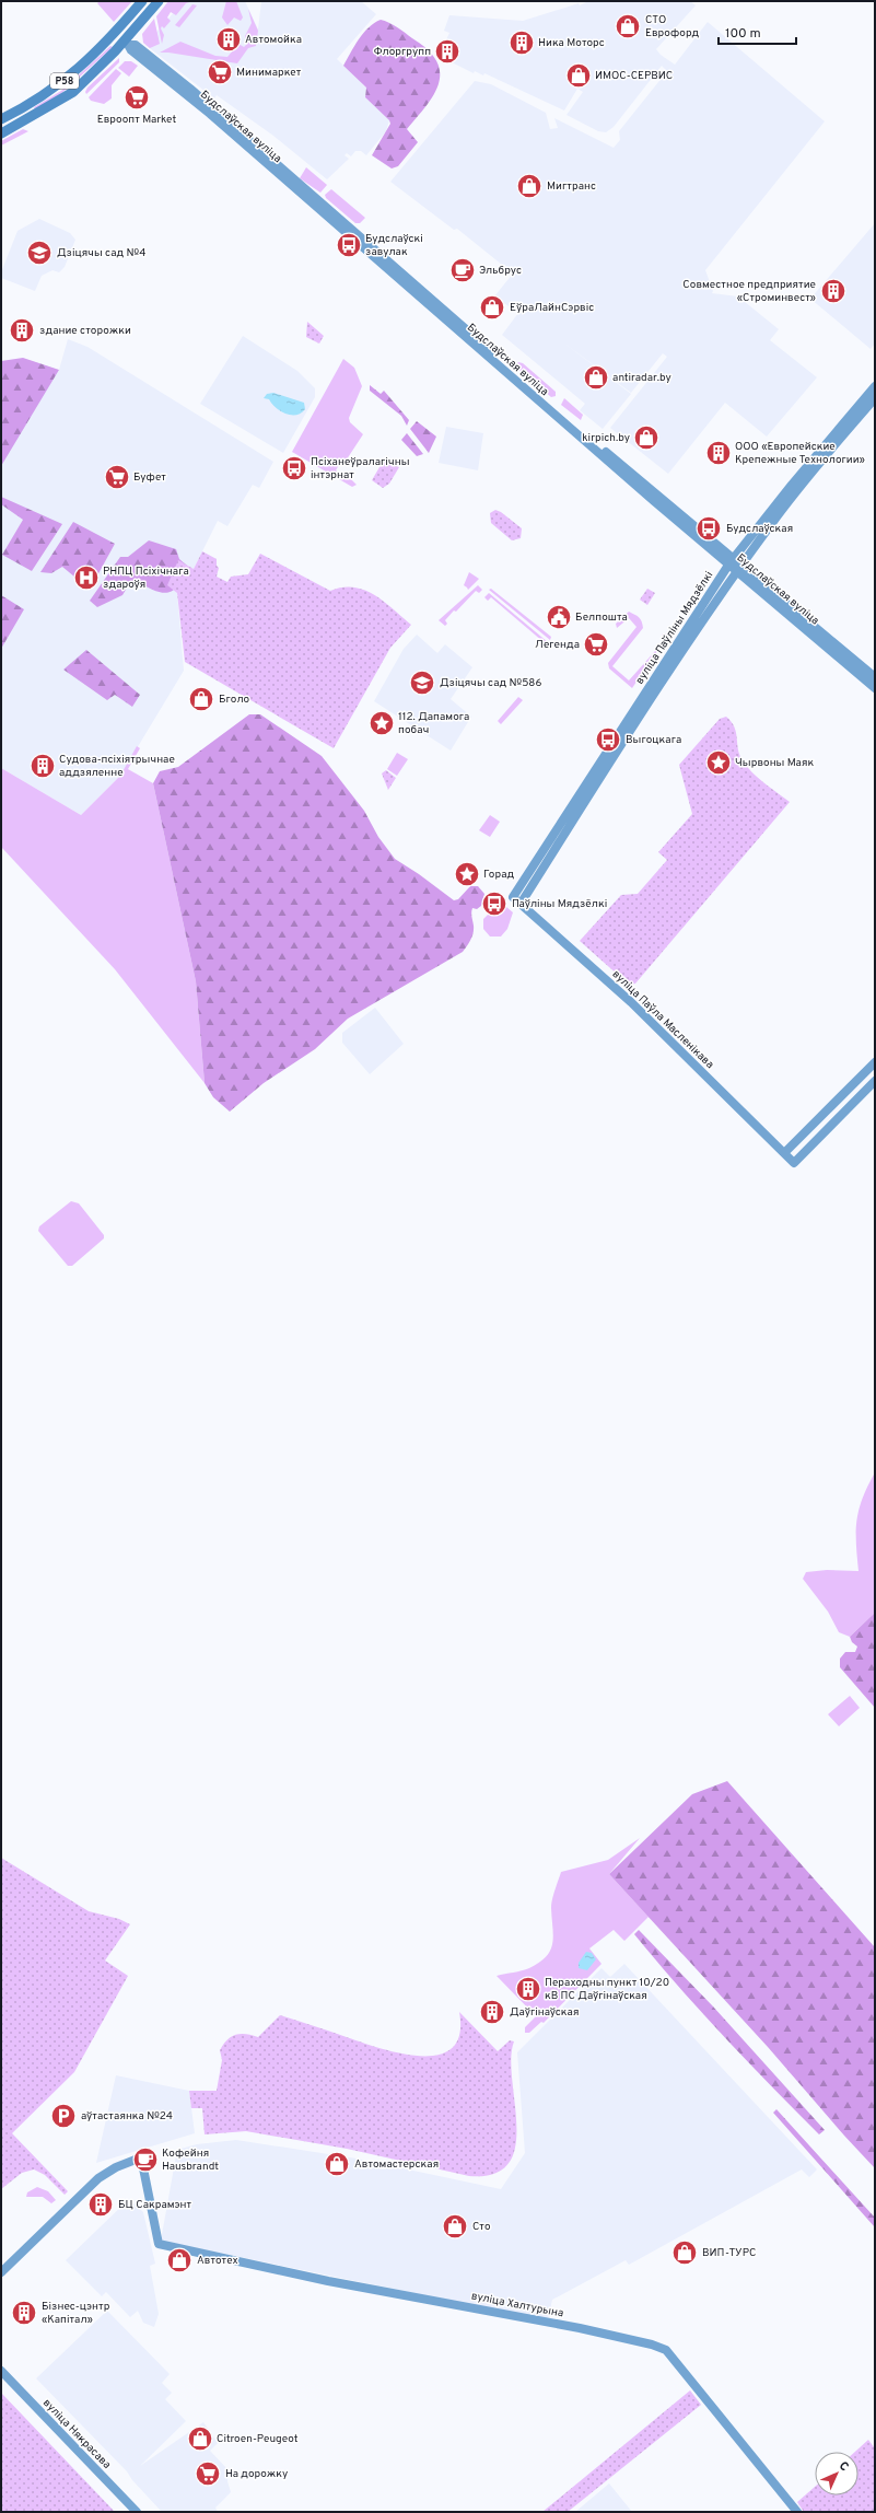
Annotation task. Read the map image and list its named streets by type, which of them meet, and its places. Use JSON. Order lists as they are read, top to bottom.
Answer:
{
  "streets": {
    "main road": ["Р58"],
    "street": [
      "Будслаўская вуліца",
      "вуліца Паўліны Мядзёлкі",
      "вуліца Паўла Масленікава",
      "вуліца Халтурына",
      "вуліца Някрасава"
    ]
  },
  "crossings": [
    ["Р58", "Будслаўская вуліца"],
    ["Будслаўская вуліца", "вуліца Паўліны Мядзёлкі"],
    ["вуліца Паўліны Мядзёлкі", "вуліца Паўла Масленікава"]
  ],
  "places": {
    "shop": [
      "СТО Еврофорд",
      "ИМОС-СЕРВИС",
      "Мигтранс",
      "ЕўраЛайнСэрвіс",
      "antiradar.by",
      "kirpich.by",
      "Бголо",
      "Автомастерская",
      "Сто",
      "ВИП-ТУРС",
      "Автотех",
      "Citroen-Peugeot"
    ],
    "building": [
      "Автомойка",
      "Ника Моторс",
      "Флоргрупп",
      "Совместное предприятие «Строминвест»",
      "здание сторожки",
      "ООО «Европейские Крепежные Технологии»",
      "Судова-псіхіятрычнае аддзяленне",
      "Пераходны пункт 10/20 кВ ПС Даўгінаўская",
      "Даўгінаўская",
      "БЦ Сакрамэнт",
      "Бізнес-цэнтр «Капітал»"
    ],
    "supermarket": [
      "Минимаркет",
      "Евроопт Market",
      "Буфет",
      "Легенда",
      "На дорожку"
    ],
    "bus stop": [
      "Будслаўскі завулак",
      "Псіханеўралагічны інтэрнат",
      "Будслаўская",
      "Выгоцкага",
      "Паўліны Мядзёлкі"
    ],
    "school or university": ["Дзіцячы сад №4", "Дзіцячы сад №586"],
    "cafe": ["Эльбрус", "Кофейня Hausbrandt"],
    "hospital": ["РНПЦ Псіхічнага здароўя"],
    "public building": ["Белпошта"],
    "place": ["112. Дапамога побач", "Чырвоны Маяк", "Горад"],
    "parking": ["аўтастаянка №24"]
  },
  "scale_bar": "100 m",
  "north": "top right"
}
